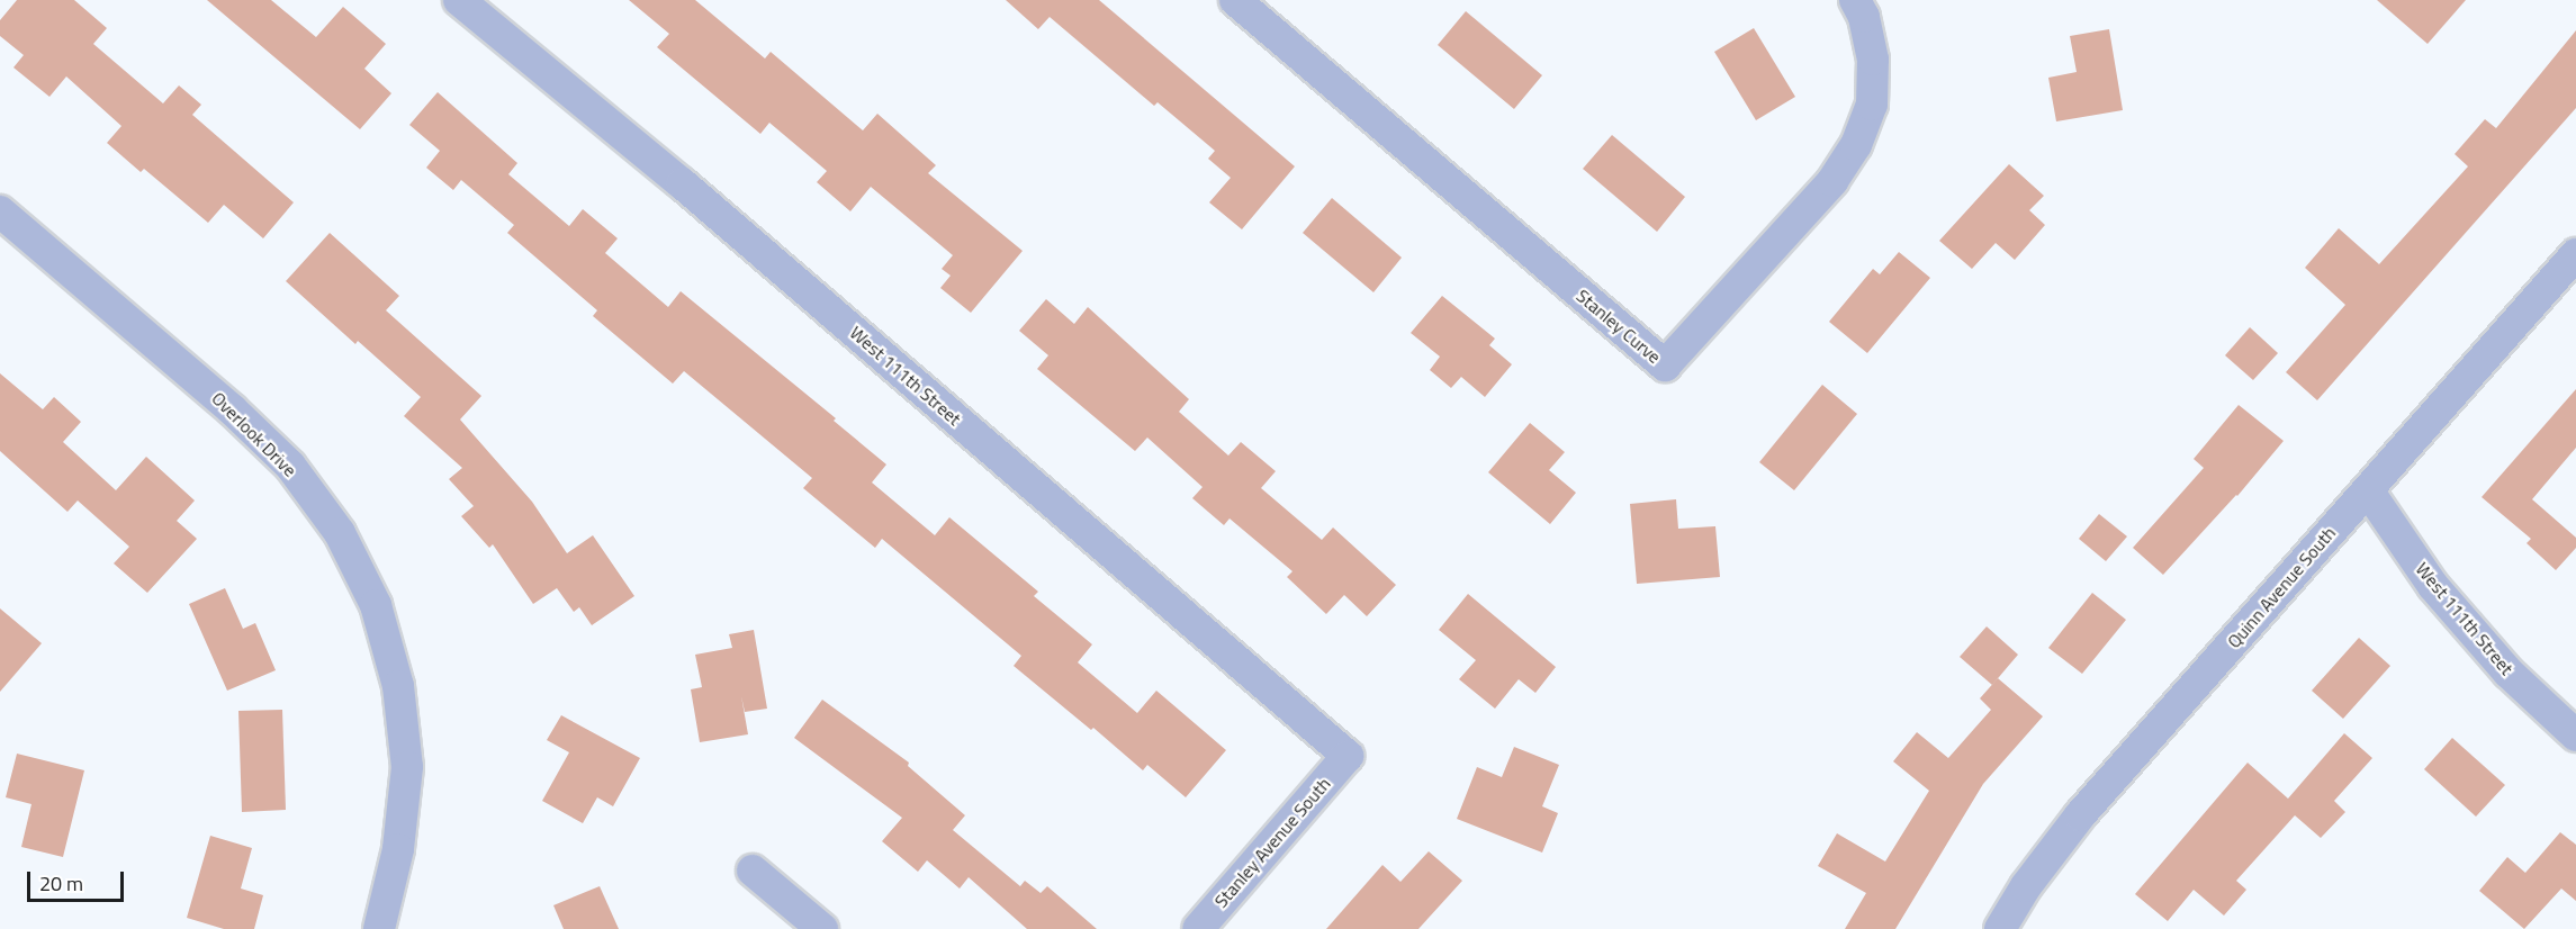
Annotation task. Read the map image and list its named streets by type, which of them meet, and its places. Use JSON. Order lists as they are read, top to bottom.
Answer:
{
  "streets": {
    "street": [
      "Stanley Curve",
      "West 111th Street",
      "Overlook Drive",
      "Quinn Avenue South",
      "Stanley Avenue South"
    ]
  },
  "crossings": [
    ["West 111th Street", "Quinn Avenue South"],
    ["West 111th Street", "Stanley Avenue South"]
  ],
  "scale_bar": "20 m"
}
